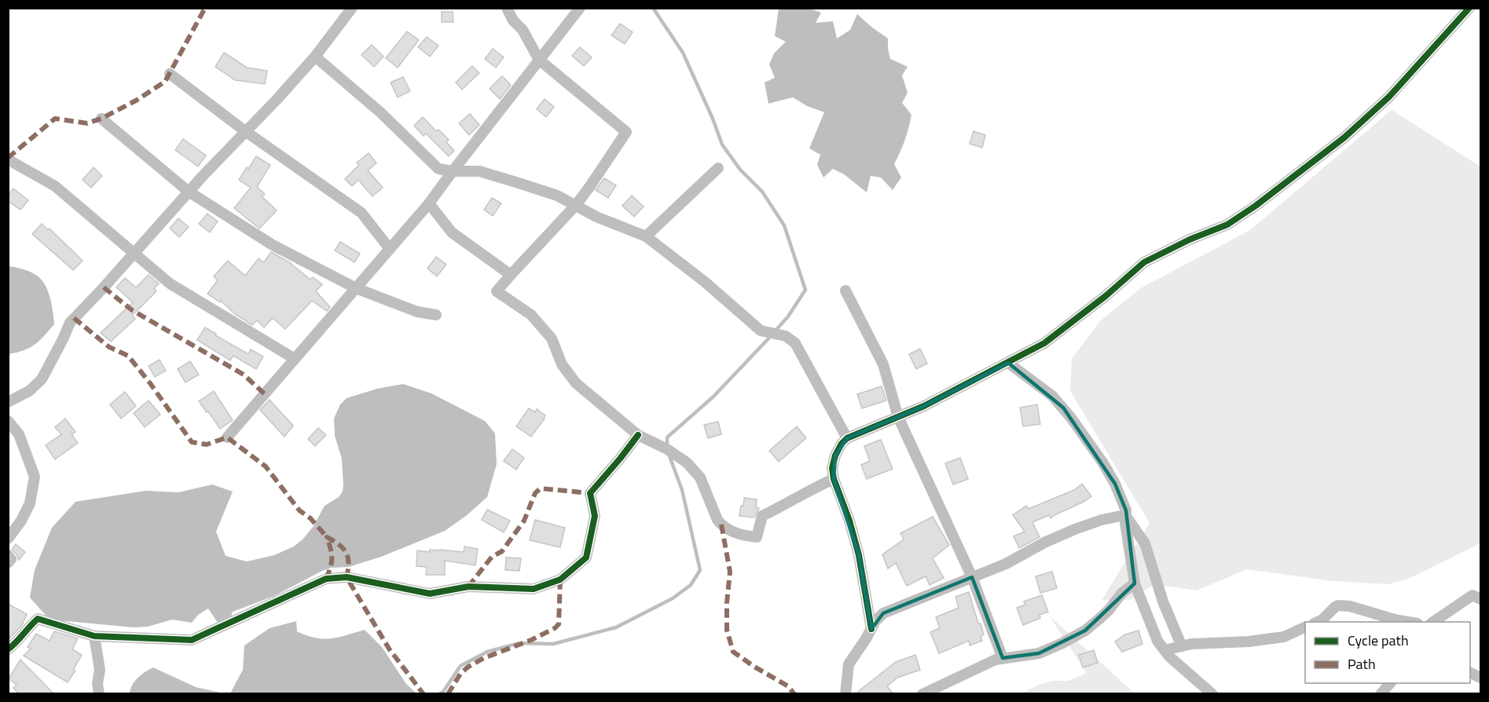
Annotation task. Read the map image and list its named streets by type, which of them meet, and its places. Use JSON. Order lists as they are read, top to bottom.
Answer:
{
  "legend": ["Cycle path", "Path"]
}
